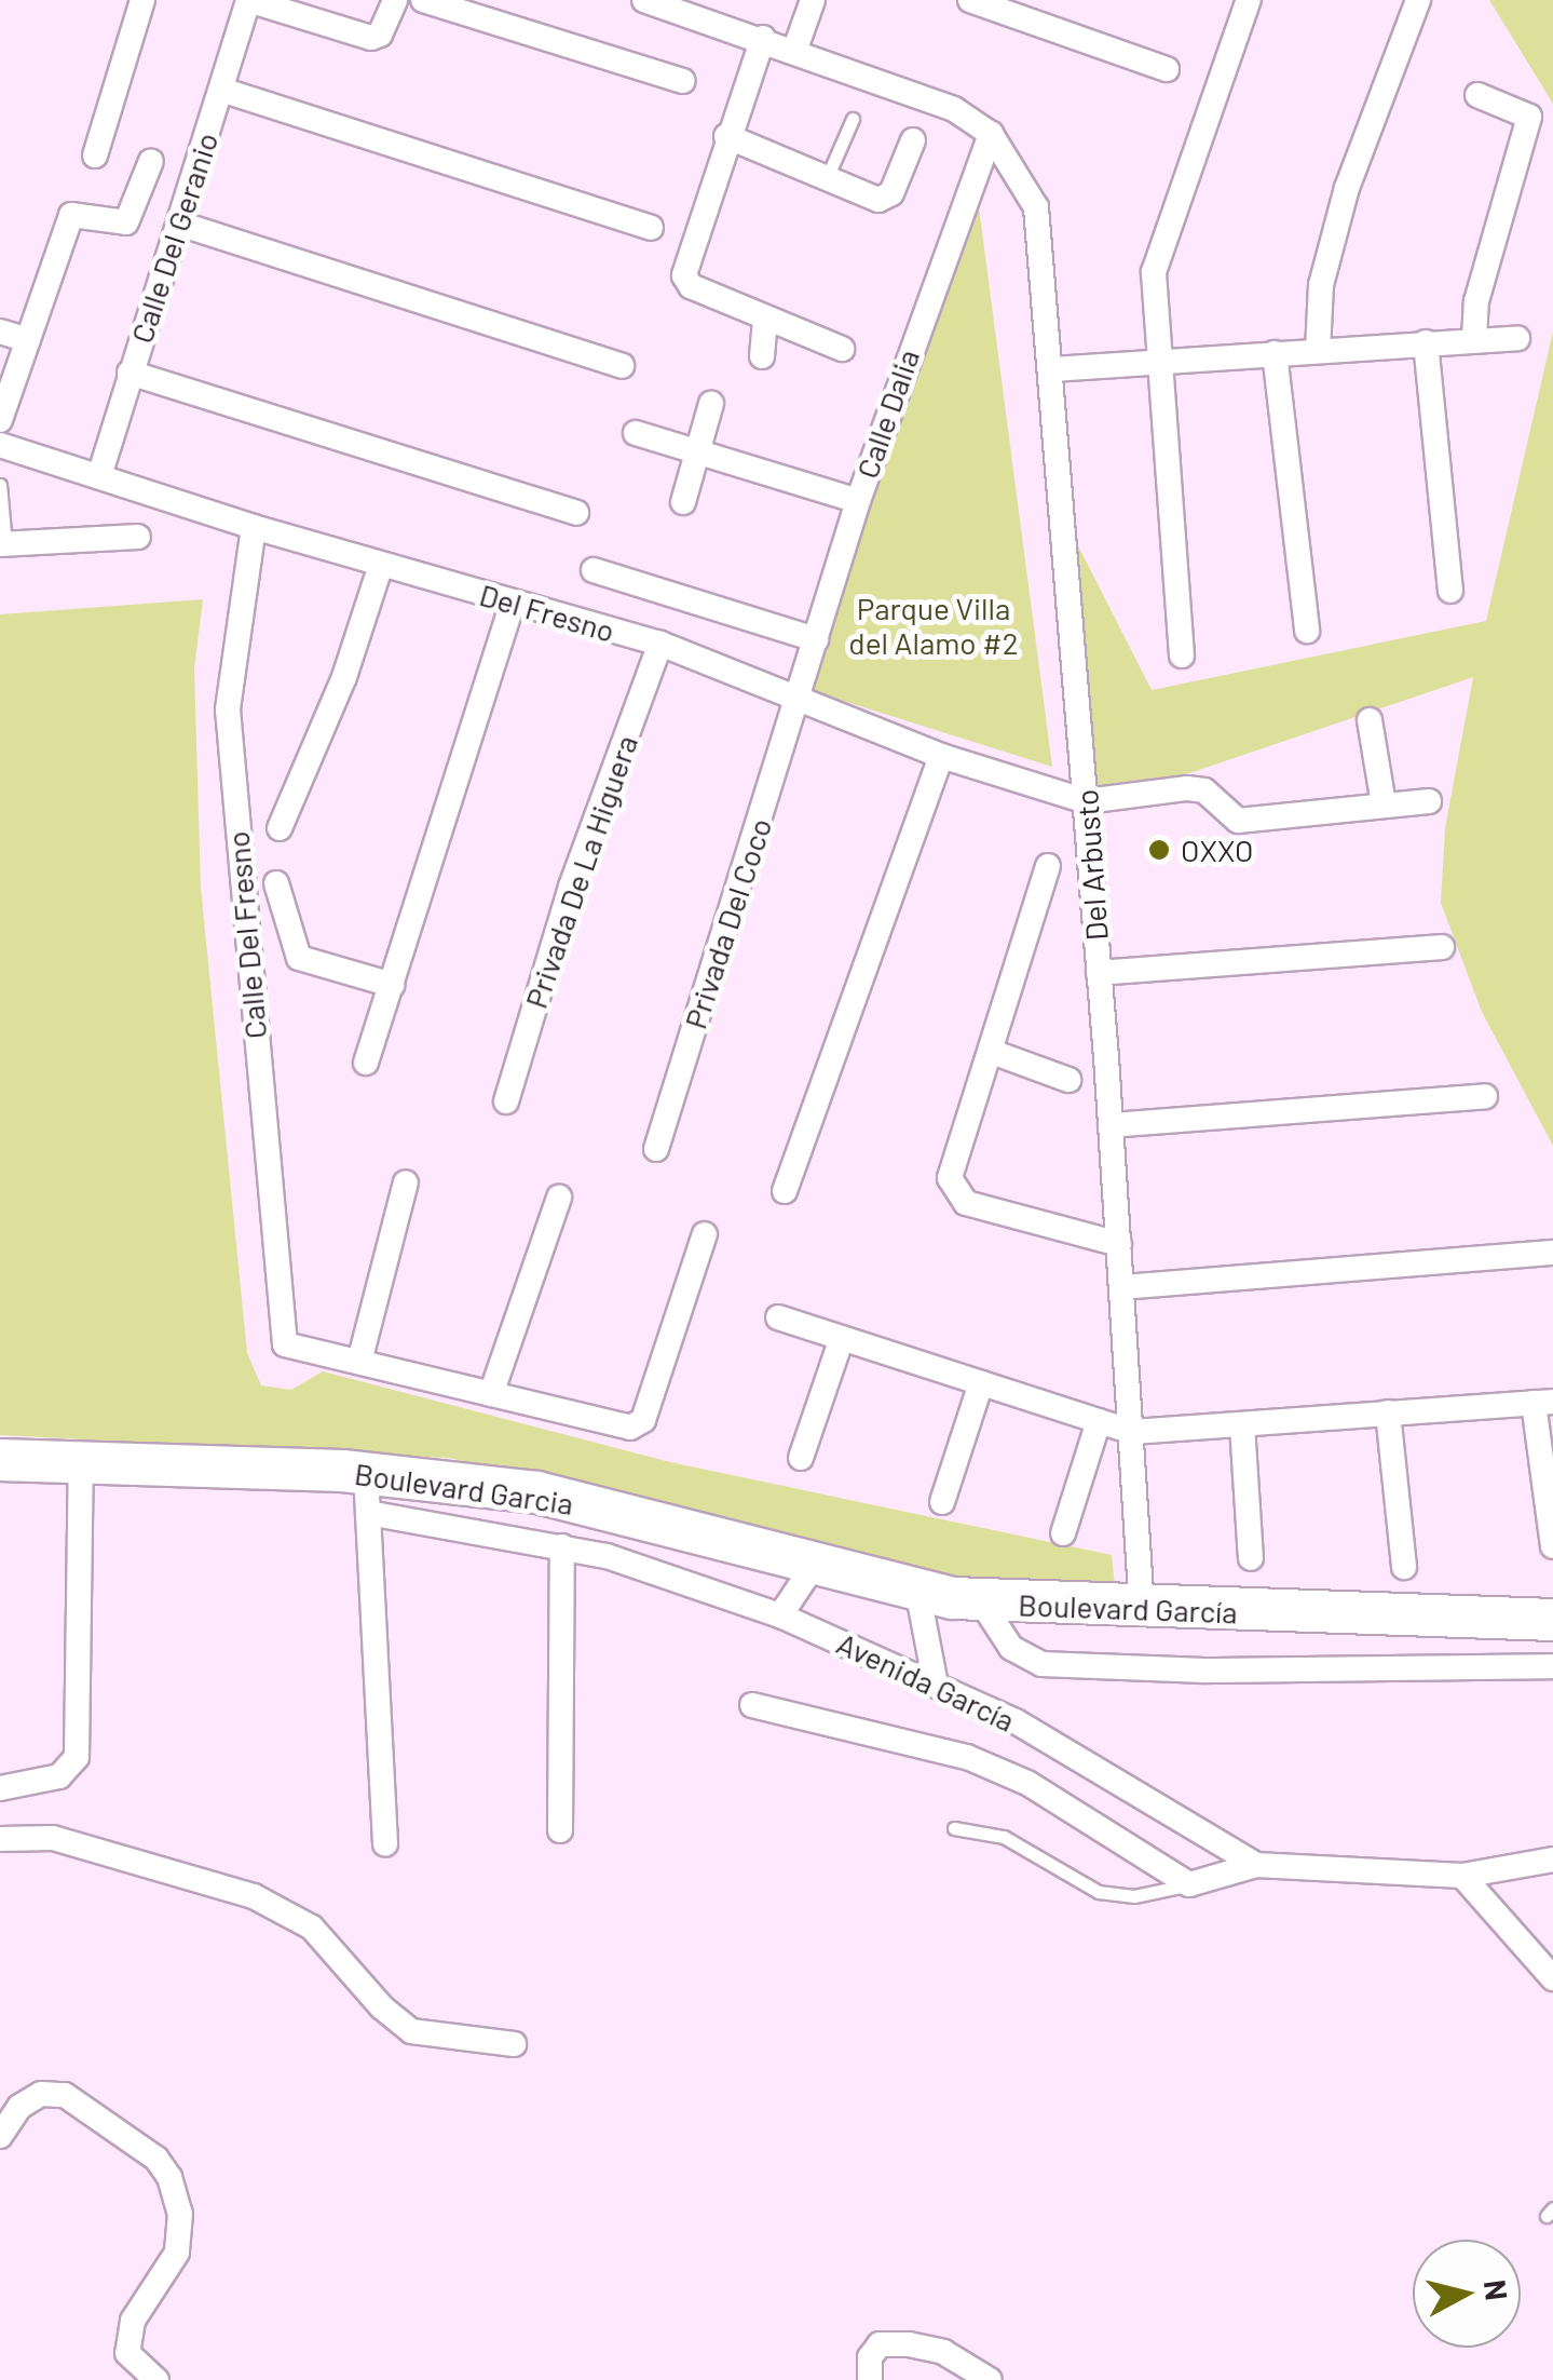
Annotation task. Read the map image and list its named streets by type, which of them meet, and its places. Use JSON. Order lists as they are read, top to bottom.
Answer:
{
  "streets": {
    "main road": ["Boulevard Garcia", "Boulevard García"],
    "street": [
      "Calle Del Geranio",
      "Calle Dalia",
      "Del Fresno",
      "Del Arbusto",
      "Privada De La Higuera",
      "Privada Del Coco",
      "Calle Del Fresno",
      "Avenida García"
    ]
  },
  "crossings": [
    ["Calle Del Geranio", "Del Fresno"],
    ["Calle Dalia", "Del Fresno"],
    ["Calle Dalia", "Del Arbusto"],
    ["Calle Dalia", "Privada Del Coco"],
    ["Del Fresno", "Del Arbusto"],
    ["Del Fresno", "Privada De La Higuera"],
    ["Del Fresno", "Privada Del Coco"],
    ["Del Fresno", "Calle Del Fresno"],
    ["Del Arbusto", "Boulevard García"],
    ["Boulevard Garcia", "Boulevard García"],
    ["Boulevard Garcia", "Avenida García"]
  ],
  "parks": ["Parque Villa del Alamo #2"],
  "places": ["OXXO"],
  "north": "right"
}
